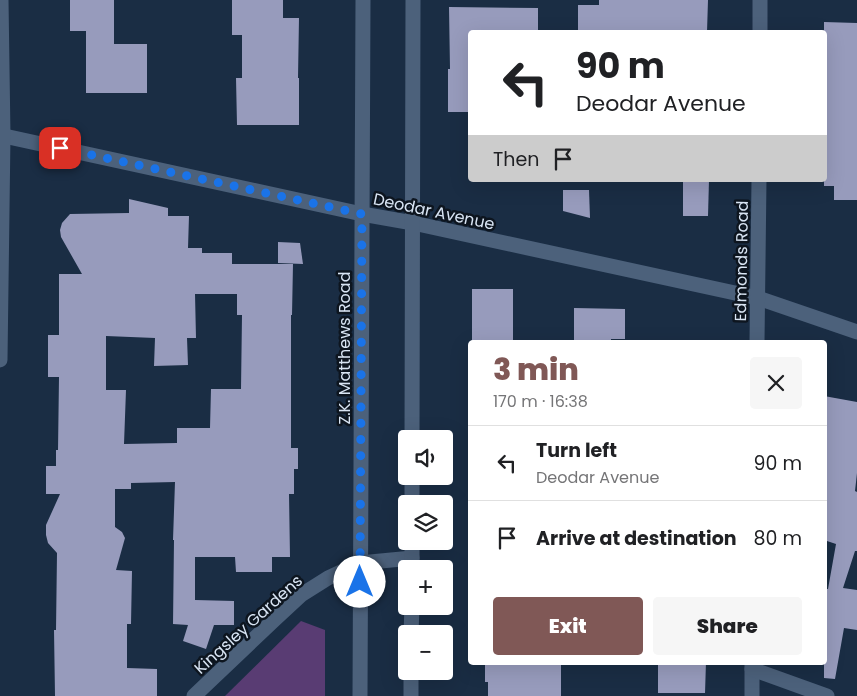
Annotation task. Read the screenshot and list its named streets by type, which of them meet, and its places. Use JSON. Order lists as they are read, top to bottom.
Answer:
{
  "streets": {
    "street": [
      "Deodar Avenue",
      "Edmonds Road",
      "Z.K. Matthews Road",
      "Kingsley Gardens"
    ]
  },
  "crossings": [
    ["Deodar Avenue", "Edmonds Road"],
    ["Deodar Avenue", "Z.K. Matthews Road"],
    ["Z.K. Matthews Road", "Kingsley Gardens"]
  ],
  "page": {
    "turn": ["90 m", "Deodar Avenue"],
    "then": "Then",
    "heading": ["3 min", "170 m · 16:38"],
    "list": [
      {
        "name": "Turn left",
        "note": "Deodar Avenue",
        "value": "90 m"
      },
      {
        "name": "Arrive at destination",
        "value": "80 m"
      }
    ],
    "map_buttons": ["+", "−"],
    "buttons": ["Exit", "Share"]
  }
}
